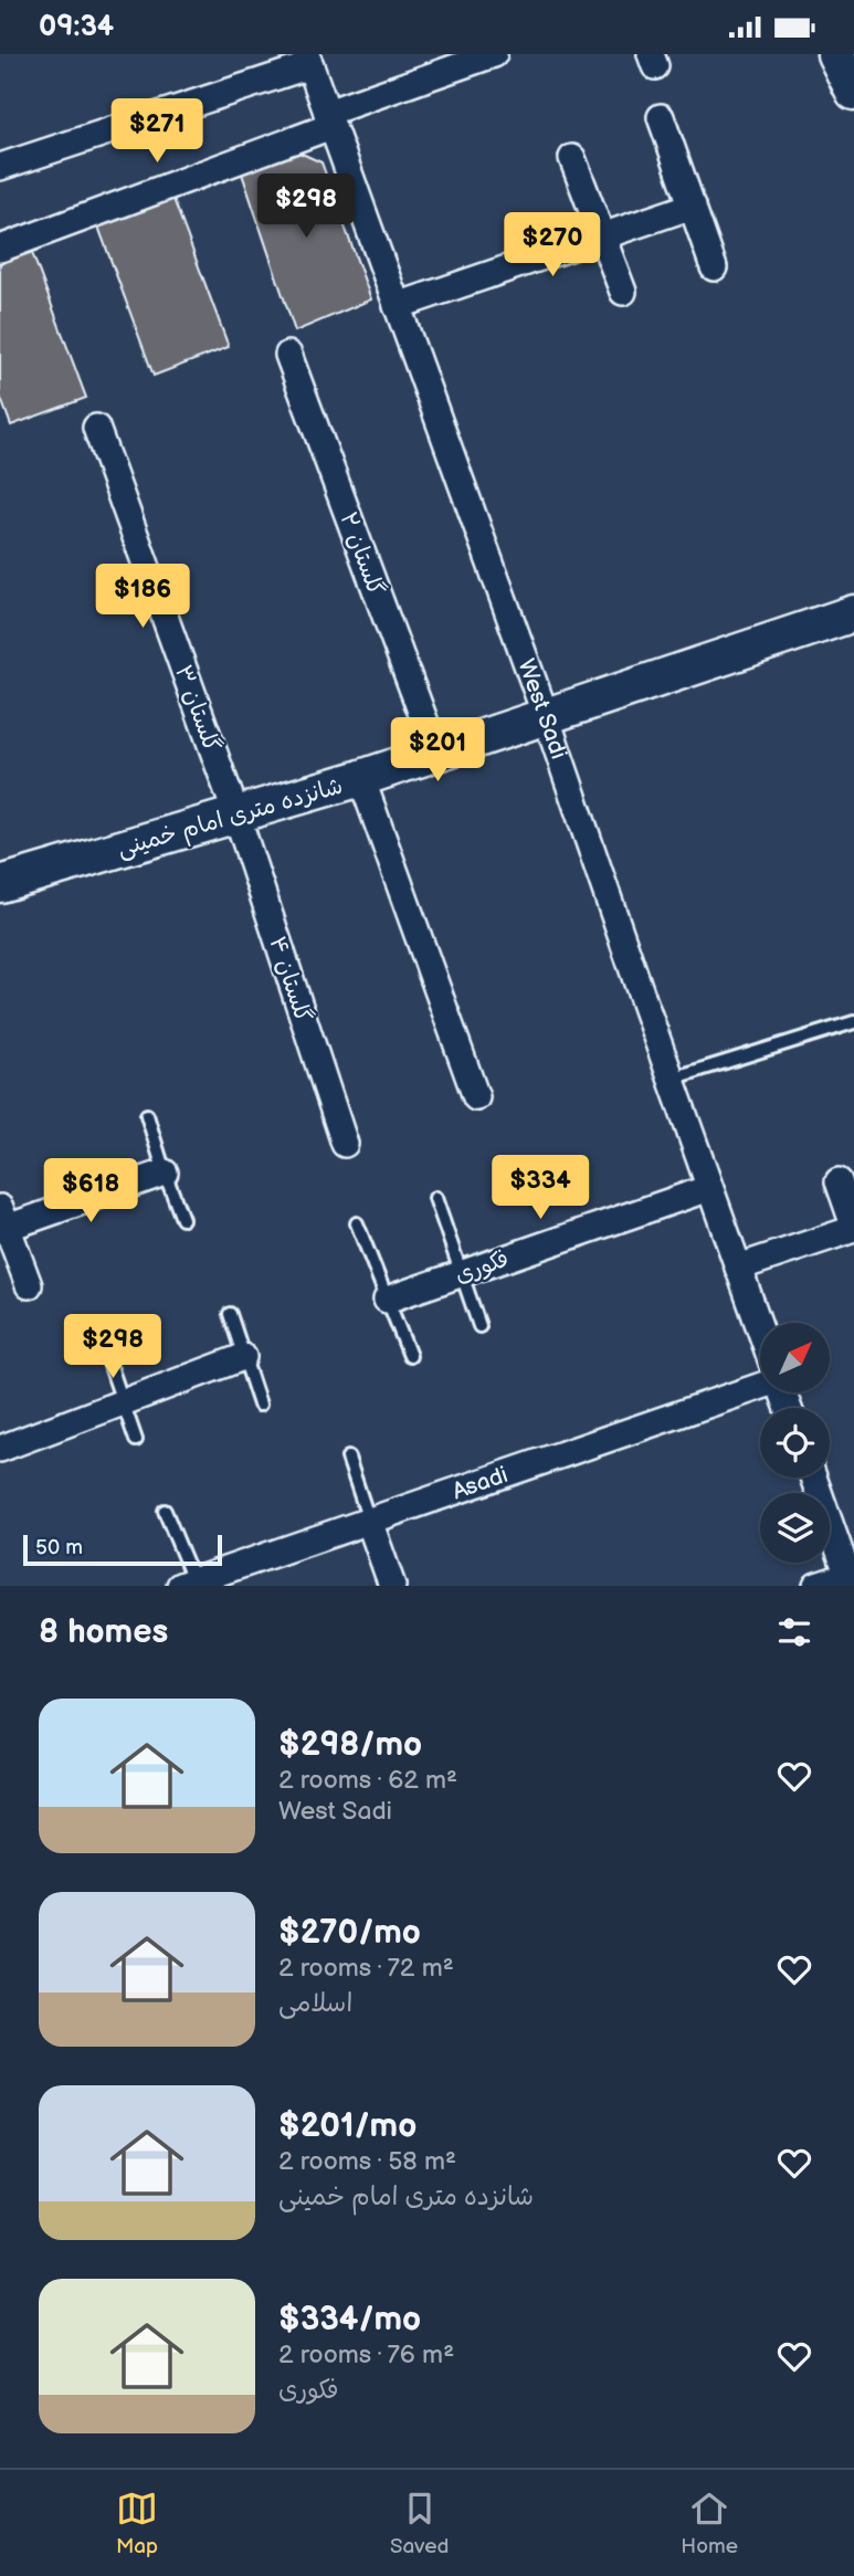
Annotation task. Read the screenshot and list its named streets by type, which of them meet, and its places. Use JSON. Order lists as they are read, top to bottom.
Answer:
{
  "streets": {
    "main road": ["شانزده متری امام خمینی"],
    "street": [
      "گلستان ۲",
      "گلستان ۳",
      "West Sadi",
      "گلستان ۴",
      "فکوری",
      "Asadi"
    ]
  },
  "crossings": [
    ["گلستان ۲", "شانزده متری امام خمینی"],
    ["گلستان ۳", "شانزده متری امام خمینی"],
    ["گلستان ۳", "گلستان ۴"],
    ["West Sadi", "شانزده متری امام خمینی"],
    ["West Sadi", "فکوری"],
    ["شانزده متری امام خمینی", "گلستان ۴"]
  ],
  "scale_bar": "50 m",
  "north": "top right",
  "page": {
    "status": "09:34",
    "price": [
      "$271",
      "$298",
      "$270",
      "$186",
      "$201",
      "$334",
      "$618",
      "$298"
    ],
    "scale": "50 m",
    "heading": "8 homes",
    "list": [
      {
        "name": "$298/mo",
        "note": "2 rooms · 62 m² · West Sadi"
      },
      {
        "name": "$270/mo",
        "note": "2 rooms · 72 m² · اسلامی"
      },
      {
        "name": "$201/mo",
        "note": "2 rooms · 58 m² · شانزده متری امام خمینی"
      },
      {
        "name": "$334/mo",
        "note": "2 rooms · 76 m² · فکوری"
      }
    ],
    "tabs": ["Map", "Saved", "Home"]
  }
}
